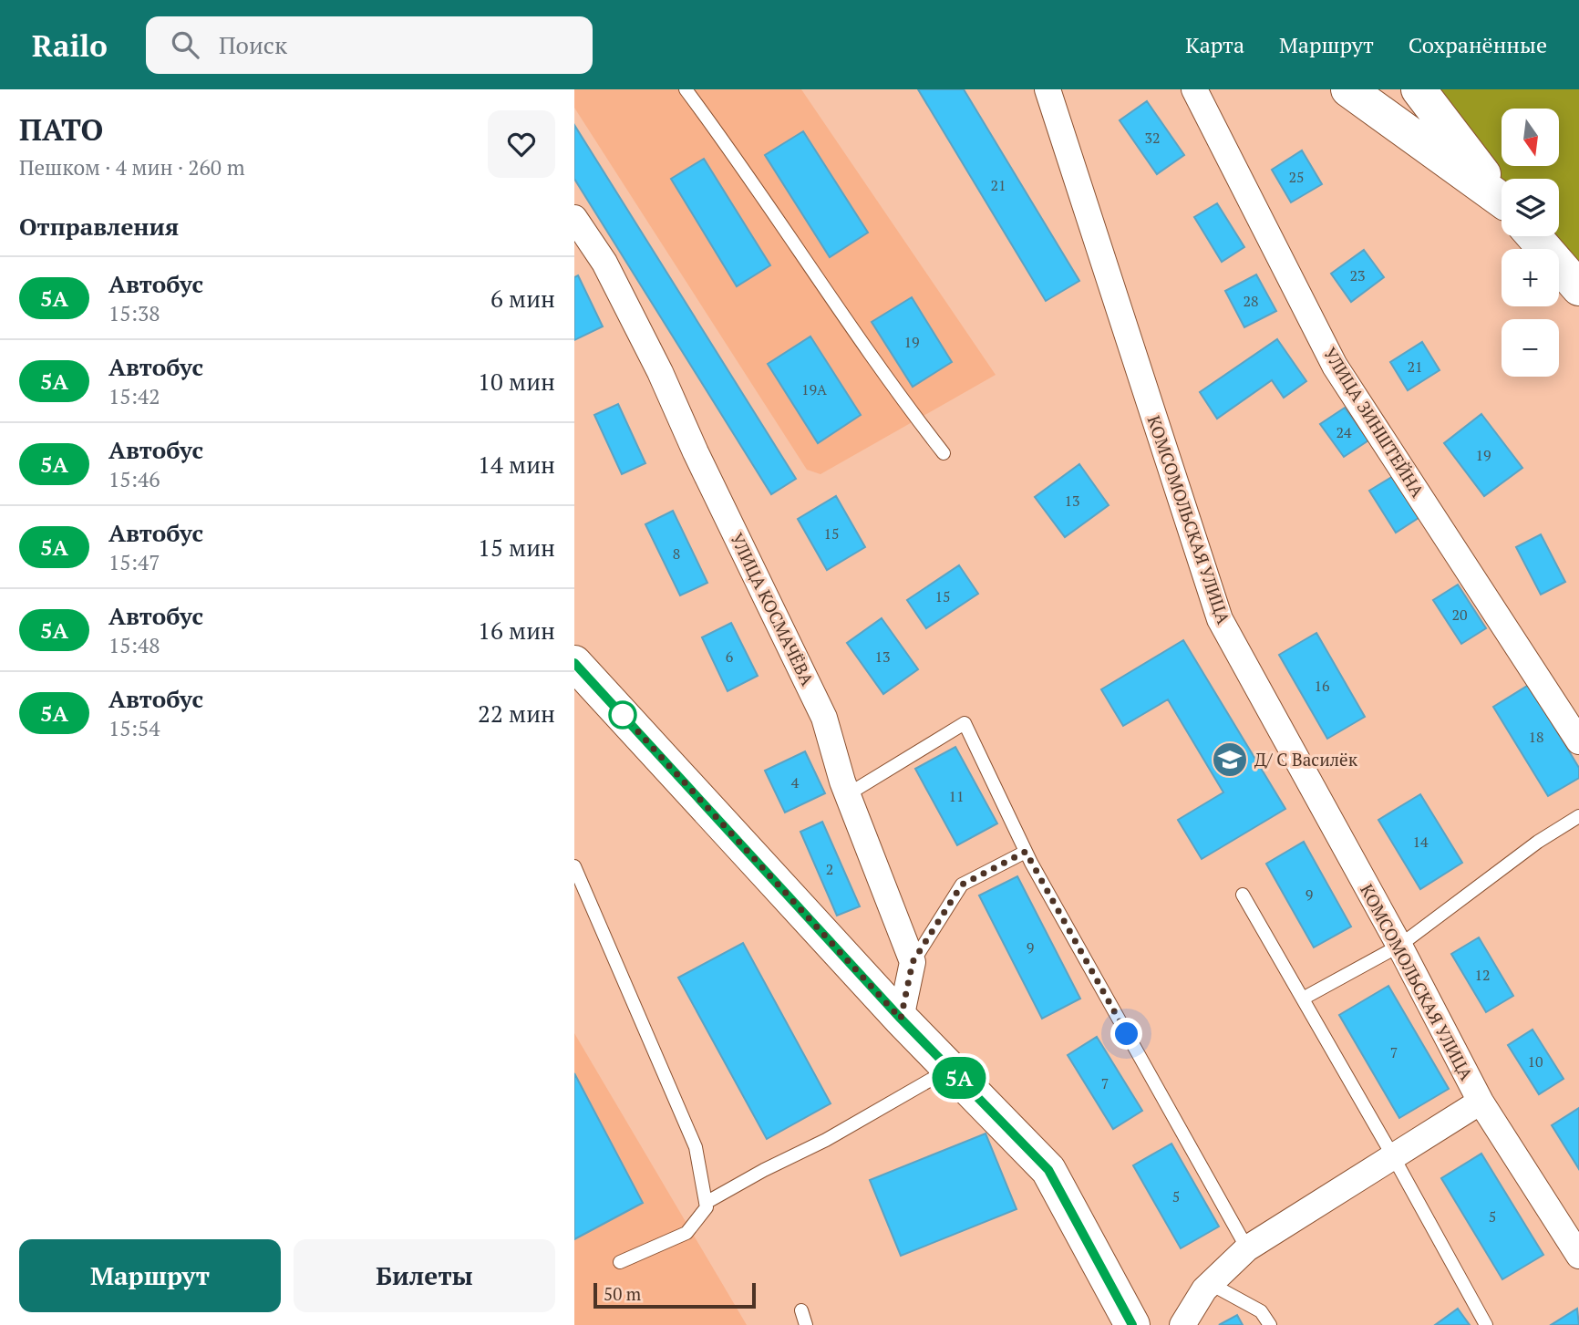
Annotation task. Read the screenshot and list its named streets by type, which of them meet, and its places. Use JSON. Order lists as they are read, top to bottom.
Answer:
{
  "streets": {
    "street": ["УЛИЦА ЗИНШТЕЙНА", "КОМСОМОЛЬСКАЯ УЛИЦА", "УЛИЦА КОСМАЧЁВА"]
  },
  "places": {
    "school or university": ["Д/ С Василёк"]
  },
  "lines": ["bus line 5А"],
  "house_numbers": [
    "32",
    "25",
    "21",
    "23",
    "28",
    "19",
    "21",
    "19А",
    "24",
    "19",
    "13",
    "15",
    "8",
    "15",
    "20",
    "6",
    "13",
    "16",
    "18",
    "4",
    "11",
    "14",
    "2",
    "9",
    "9",
    "12",
    "7",
    "10",
    "7",
    "5",
    "5"
  ],
  "scale_bar": "50 m",
  "north": "bottom",
  "page": {
    "header": "Railo",
    "search": "Поиск",
    "nav": ["Карта", "Маршрут", "Сохранённые"],
    "heading": [
      ["ПАТО", "Пешком · 4 мин · 260 m"],
      "Отправления"
    ],
    "on_map": "5А",
    "map_buttons": ["+", "−"],
    "list": [
      {
        "mark": "5А",
        "name": "Автобус",
        "note": "15:38",
        "value": "6 мин"
      },
      {
        "mark": "5А",
        "name": "Автобус",
        "note": "15:42",
        "value": "10 мин"
      },
      {
        "mark": "5А",
        "name": "Автобус",
        "note": "15:46",
        "value": "14 мин"
      },
      {
        "mark": "5А",
        "name": "Автобус",
        "note": "15:47",
        "value": "15 мин"
      },
      {
        "mark": "5А",
        "name": "Автобус",
        "note": "15:48",
        "value": "16 мин"
      },
      {
        "mark": "5А",
        "name": "Автобус",
        "note": "15:54",
        "value": "22 мин"
      }
    ],
    "buttons": ["Маршрут", "Билеты"],
    "scale": "50 m"
  }
}
